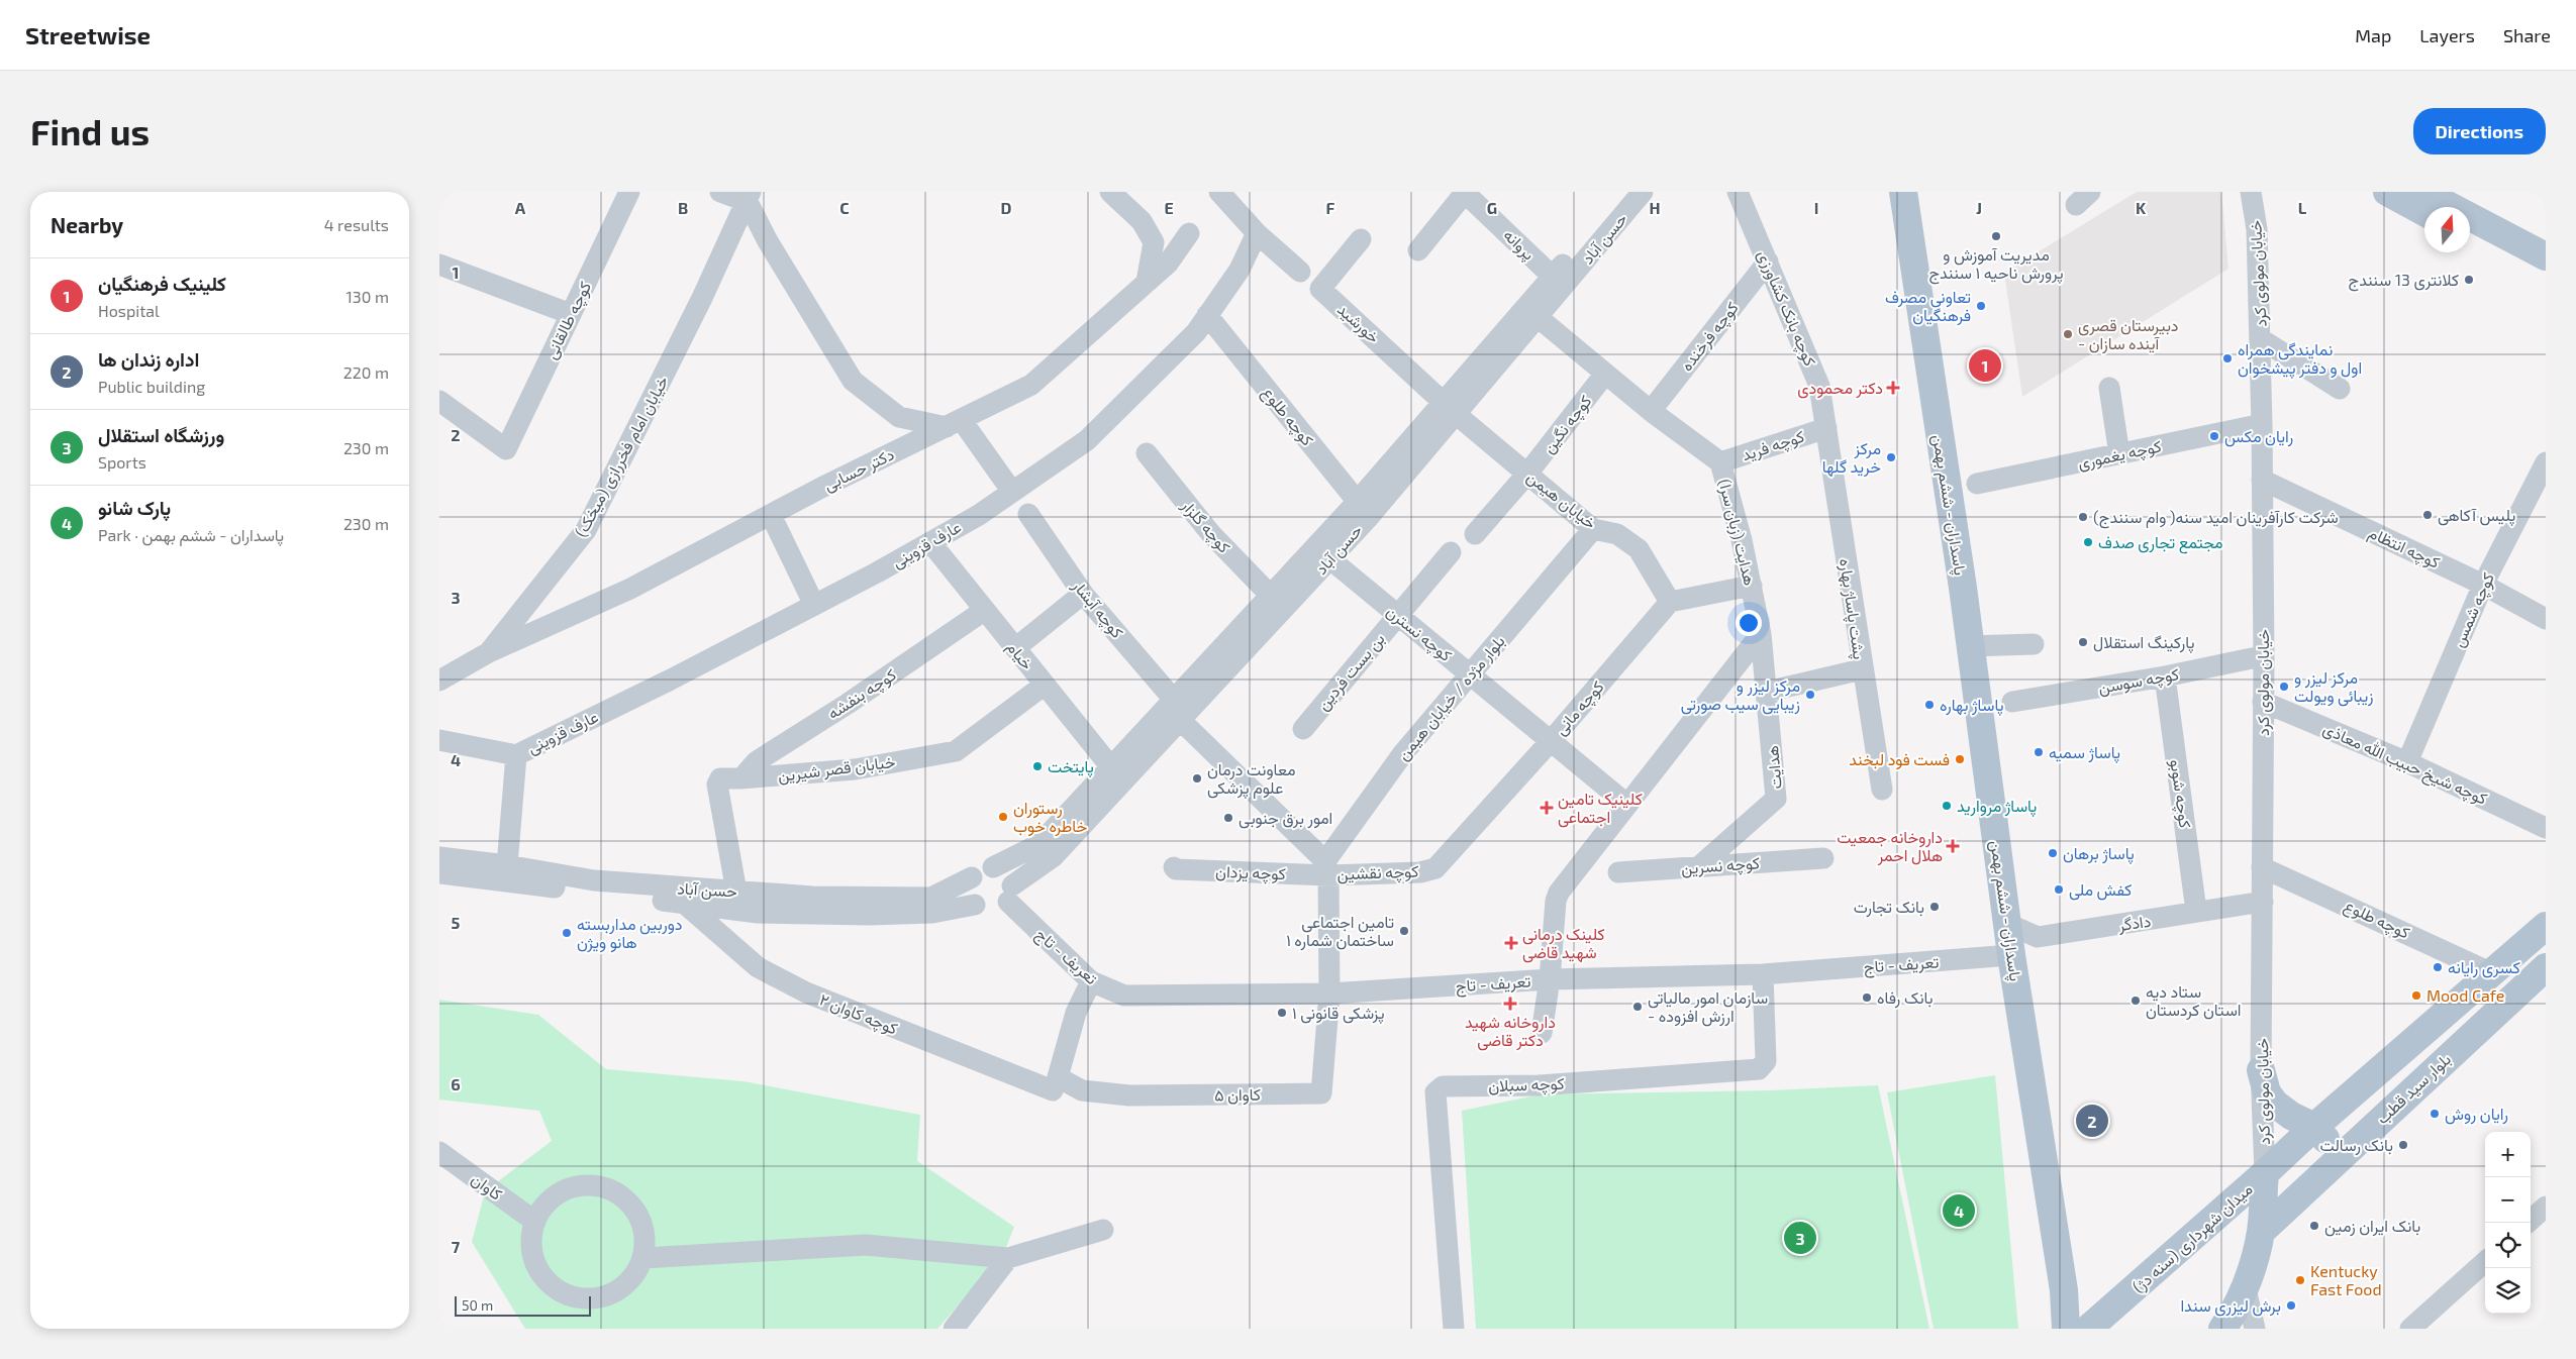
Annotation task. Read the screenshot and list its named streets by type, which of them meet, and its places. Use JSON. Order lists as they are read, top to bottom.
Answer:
{
  "streets": {
    "main road": ["پاسداران - ششم بهمن", "بلوار سید قطب", "میدان شهرداری (سنه دژ)"],
    "street": [
      "حسن آباد",
      "پروانه",
      "خیابان مولوی کرد",
      "کوچه بانک کشاورزی",
      "کوچه طالقانی",
      "خورشید",
      "کوچه فرخنده",
      "کوچه طلوع",
      "کوچه نگین",
      "کوچه فرید",
      "کوچه یغموری",
      "خیابان امام فخررازی (میخک)",
      "دکتر حسابی",
      "خیابان هیمن",
      "کوچه گلزار",
      "هدایت (زبان سرا)",
      "عارف قزوینی",
      "کوچه انتظام",
      "کوچه آبشار",
      "پشت پاساژ بهاره",
      "کوچه شمس",
      "کوچه نسترن",
      "خیام",
      "بن بست فردین",
      "کوچه سوسن",
      "کوچه بنفشه",
      "بلوار مژده / خیابان هیمن",
      "کوچه مانی",
      "کوچه شیخ حبیب الله معاذی",
      "هدایت",
      "خیابان قصر شیرین",
      "کوچه شوبو",
      "کوچه نسرین",
      "کوچه یزدان",
      "کوچه نقشین",
      "دادگر",
      "تعریف - تاج",
      "کوچه کاوان ۲",
      "کوچه سبلان",
      "کاوان ۵",
      "کاوان"
    ]
  },
  "crossings": [
    ["حسن آباد", "پروانه"],
    ["حسن آباد", "خورشید"],
    ["حسن آباد", "کوچه طلوع"],
    ["حسن آباد", "خیابان هیمن"],
    ["حسن آباد", "کوچه گلزار"],
    ["حسن آباد", "هدایت (زبان سرا)"],
    ["حسن آباد", "عارف قزوینی"],
    ["حسن آباد", "کوچه آبشار"],
    ["حسن آباد", "کوچه نسترن"],
    ["حسن آباد", "خیام"],
    ["حسن آباد", "خیابان قصر شیرین"],
    ["حسن آباد", "تعریف - تاج"],
    ["حسن آباد", "کوچه کاوان ۲"],
    ["خیابان مولوی کرد", "کوچه طلوع"],
    ["خیابان مولوی کرد", "کوچه یغموری"],
    ["خیابان مولوی کرد", "کوچه انتظام"],
    ["خیابان مولوی کرد", "کوچه سوسن"],
    ["خیابان مولوی کرد", "کوچه شیخ حبیب الله معاذی"],
    ["خیابان مولوی کرد", "دادگر"],
    ["خیابان مولوی کرد", "بلوار سید قطب"],
    ["خیابان مولوی کرد", "میدان شهرداری (سنه دژ)"],
    ["کوچه بانک کشاورزی", "کوچه فرخنده"],
    ["کوچه بانک کشاورزی", "کوچه فرید"],
    ["کوچه بانک کشاورزی", "پشت پاساژ بهاره"],
    ["خورشید", "خیابان هیمن"],
    ["کوچه فرخنده", "هدایت (زبان سرا)"],
    ["کوچه طلوع", "عارف قزوینی"],
    ["کوچه طلوع", "بلوار سید قطب"],
    ["کوچه نگین", "خیابان هیمن"],
    ["کوچه نگین", "هدایت (زبان سرا)"],
    ["کوچه فرید", "هدایت (زبان سرا)"],
    ["کوچه فرید", "پشت پاساژ بهاره"],
    ["خیابان امام فخررازی (میخک)", "دکتر حسابی"],
    ["خیابان هیمن", "بلوار مژده / خیابان هیمن"],
    ["خیابان هیمن", "کوچه مانی"],
    ["پاسداران - ششم بهمن", "دادگر"],
    ["پاسداران - ششم بهمن", "تعریف - تاج"],
    ["هدایت (زبان سرا)", "هدایت"],
    ["عارف قزوینی", "خیام"],
    ["کوچه انتظام", "کوچه شمس"],
    ["کوچه آبشار", "بلوار مژده / خیابان هیمن"],
    ["کوچه آبشار", "کوچه یزدان"],
    ["کوچه آبشار", "کوچه نقشین"],
    ["کوچه شمس", "کوچه شیخ حبیب الله معاذی"],
    ["کوچه نسترن", "بن بست فردین"],
    ["کوچه نسترن", "بلوار مژده / خیابان هیمن"],
    ["کوچه نسترن", "کوچه مانی"],
    ["خیام", "کوچه بنفشه"],
    ["خیام", "خیابان قصر شیرین"],
    ["کوچه سوسن", "کوچه شوبو"],
    ["کوچه بنفشه", "خیابان قصر شیرین"],
    ["بلوار مژده / خیابان هیمن", "کوچه یزدان"],
    ["بلوار مژده / خیابان هیمن", "کوچه نقشین"],
    ["کوچه مانی", "کوچه نقشین"],
    ["هدایت", "کوچه نسرین"],
    ["کوچه شوبو", "دادگر"],
    ["کوچه یزدان", "کوچه نقشین"],
    ["تعریف - تاج", "کوچه سبلان"],
    ["تعریف - تاج", "کاوان ۵"],
    ["کوچه کاوان ۲", "کاوان ۵"],
    ["بلوار سید قطب", "میدان شهرداری (سنه دژ)"]
  ],
  "places": {
    "other": [
      "مدیریت آموزش و پرورش ناحیه ۱ سنندج",
      "کلانتری 13 سنندج",
      "تعاونی مصرف فرهنگیان",
      "دبیرستان قصری - آینده سازان",
      "نمایندگی همراه اول و دفتر پیشخوان",
      "رایان مکس",
      "مرکز خرید گلها",
      "پلیس آکاهی",
      "شرکت کارآفرینان امید سنه( وام سنندج)",
      "مجتمع تجاری صدف",
      "پارکینگ استقلال",
      "مرکز لیزر و زیبائی ویولت",
      "مرکز لیزر و زیبایی سیب صورتی",
      "پاساژ بهاره",
      "پاساژ سمیه",
      "فست فود لبخند",
      "پایتخت",
      "معاونت درمان علوم پزشکی",
      "پاساژ مروارید",
      "رستوران خاطره خوب",
      "امور برق جنوبی",
      "پاساژ برهان",
      "کفش ملی",
      "بانک تجارت",
      "تامین اجتماعی ساختمان شماره ۱",
      "دوربین مداربسته هانو ویژن",
      "کسری رایانه",
      "Mood Cafe",
      "بانک رفاه",
      "ستاد دیه استان کردستان",
      "سازمان امور مالیاتی - ارزش افزوده",
      "پزشکی قانونی ۱",
      "رایان روش",
      "بانک رسالت",
      "بانک ایران زمین",
      "Kentucky Fast Food",
      "برش لیزری سندا"
    ],
    "health": [
      "دکتر محمودی",
      "کلینیک تامین اجتماعی",
      "داروخانه جمعیت هلال احمر",
      "کلینک درمانی شهید قاضی",
      "داروخانه شهید دکتر قاضی"
    ]
  },
  "scale_bar": "50 m",
  "north": "top",
  "page": {
    "header": "Streetwise",
    "nav": ["Map", "Layers", "Share"],
    "buttons": "Directions",
    "title": "Find us",
    "heading": ["Nearby", "4 results"],
    "list": [
      {
        "mark": "1",
        "name": "کلینیک فرهنگیان",
        "note": "Hospital",
        "value": "130 m"
      },
      {
        "mark": "2",
        "name": "اداره زندان ها",
        "note": "Public building",
        "value": "220 m"
      },
      {
        "mark": "3",
        "name": "ورزشگاه استقلال",
        "note": "Sports",
        "value": "230 m"
      },
      {
        "mark": "4",
        "name": "پارک شانو",
        "note": "Park · پاسداران - ششم بهمن",
        "value": "230 m"
      }
    ],
    "pins": [
      "1",
      "2",
      "4",
      "3"
    ],
    "map_buttons": ["+", "−"],
    "scale": "50 m"
  },
  "grid": {
    "columns": [
      "A",
      "B",
      "C",
      "D",
      "E",
      "F",
      "G",
      "H",
      "I",
      "J",
      "K",
      "L"
    ],
    "rows": [
      "1",
      "2",
      "3",
      "4",
      "5",
      "6",
      "7"
    ]
  }
}
